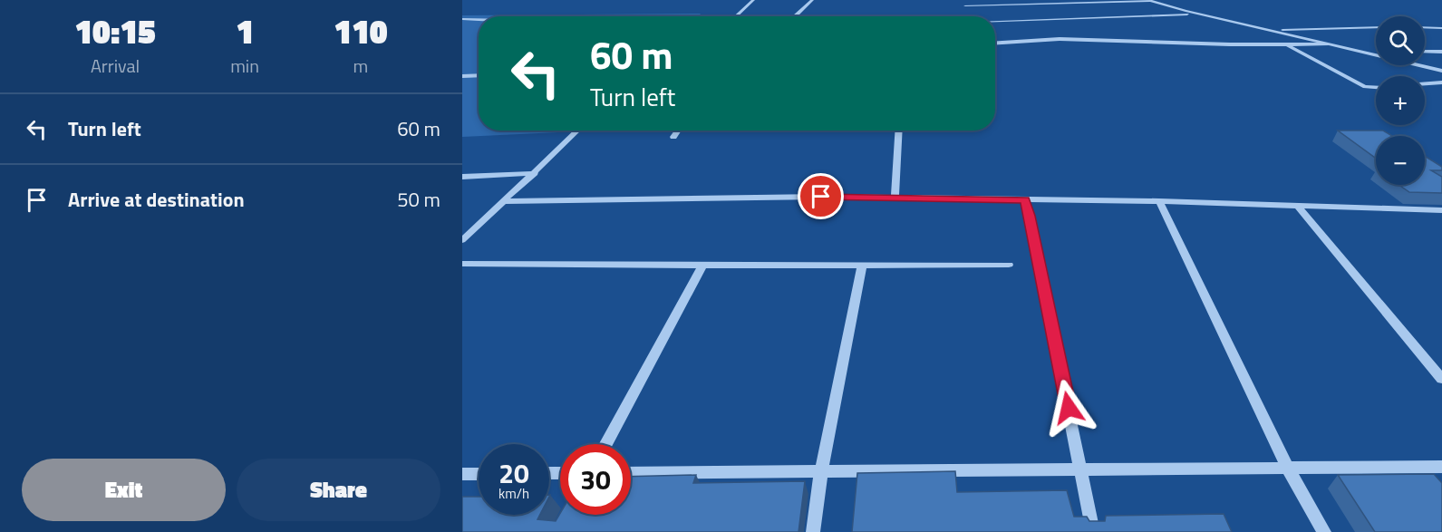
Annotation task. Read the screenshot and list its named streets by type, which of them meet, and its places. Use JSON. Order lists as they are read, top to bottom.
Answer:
{
  "page": {
    "eta": [
      "10:15",
      "Arrival",
      "1",
      "min",
      "110",
      "m"
    ],
    "map_buttons": ["+", "−"],
    "turn": ["60 m", "Turn left"],
    "list": [
      {
        "name": "Turn left",
        "value": "60 m"
      },
      {
        "name": "Arrive at destination",
        "value": "50 m"
      }
    ],
    "speed": "20 km/h",
    "limit": "30",
    "buttons": ["Exit", "Share"]
  }
}
